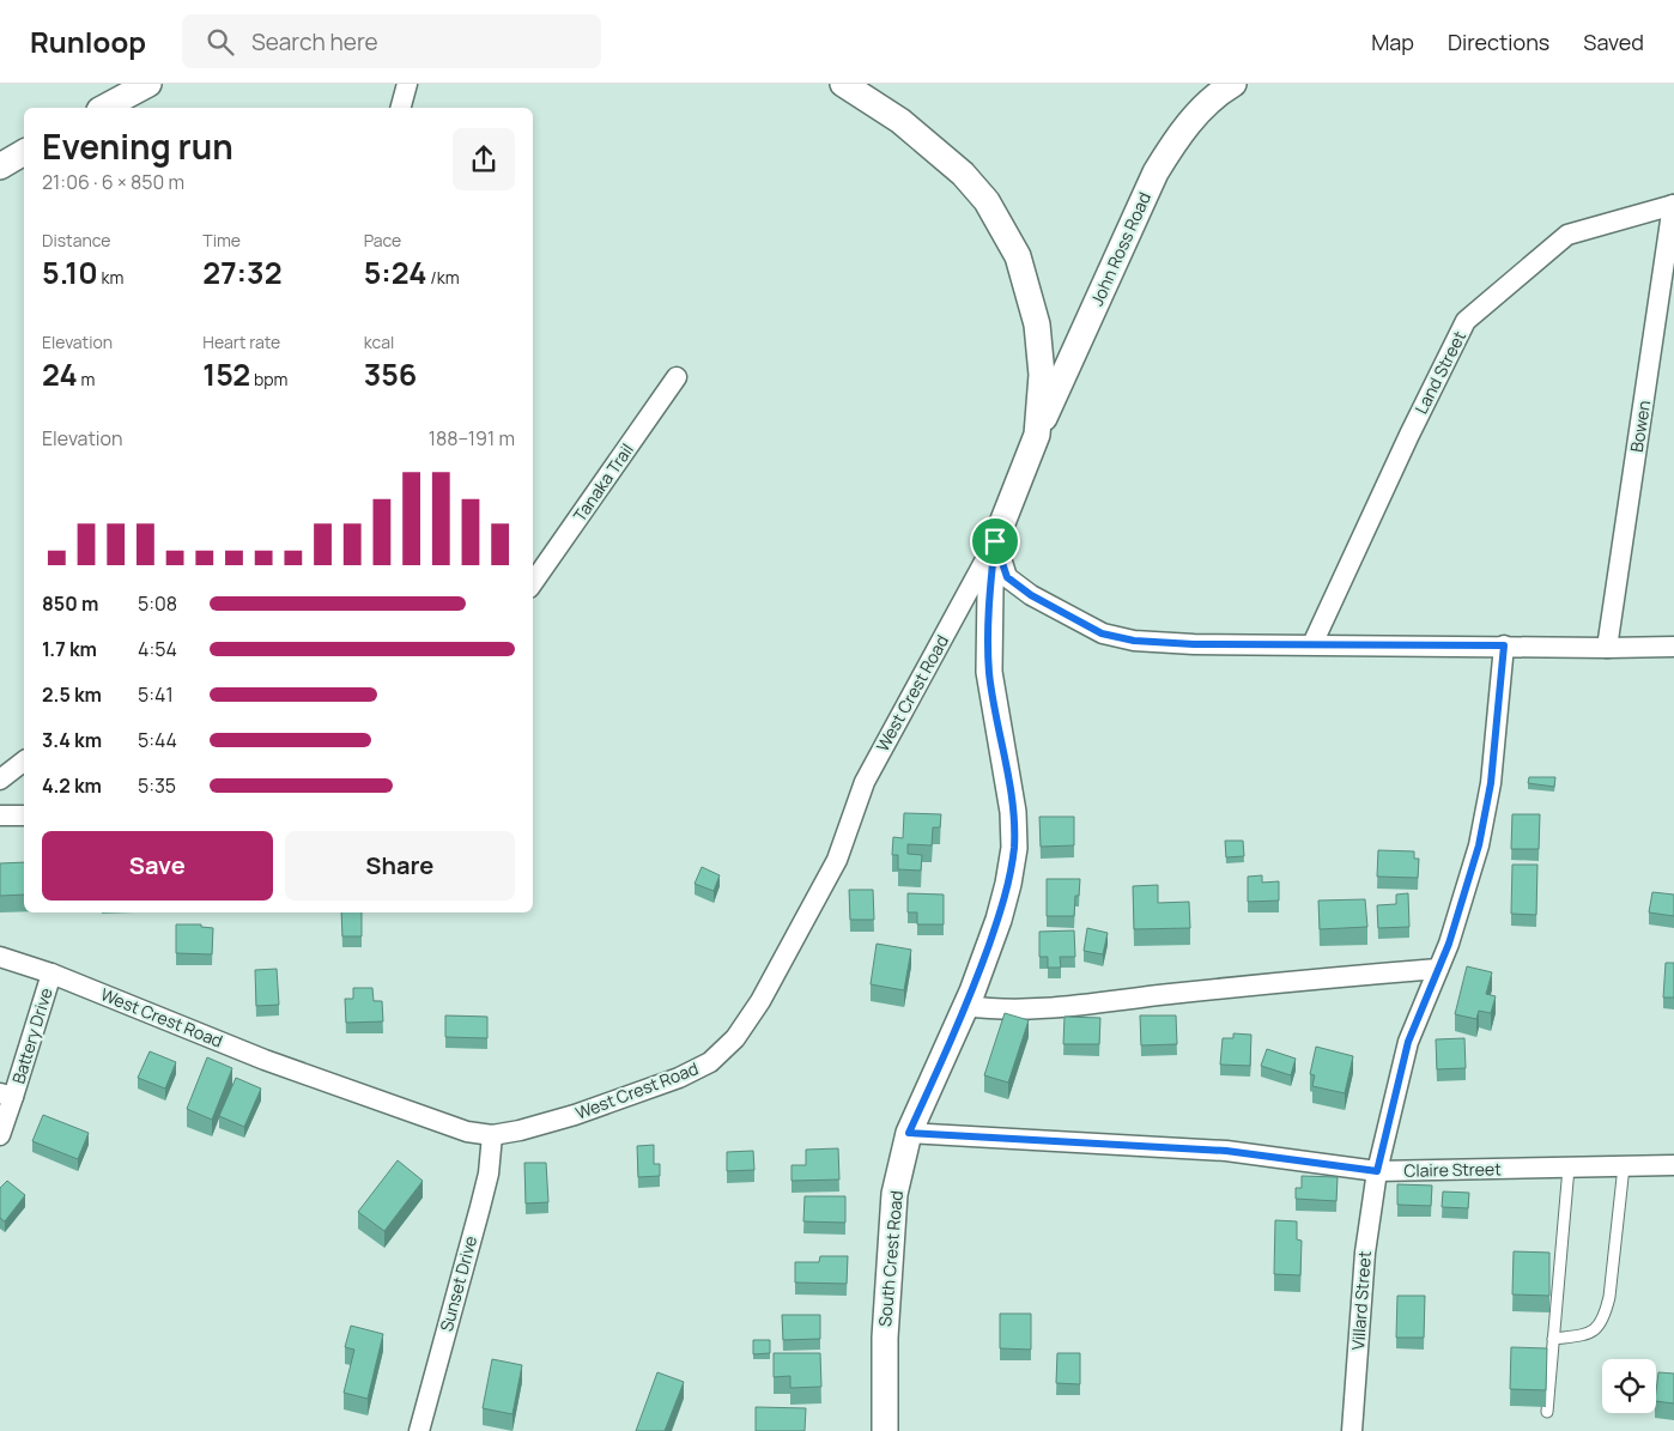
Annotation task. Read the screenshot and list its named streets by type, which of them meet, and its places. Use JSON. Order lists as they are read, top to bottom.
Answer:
{
  "streets": {
    "street": [
      "John Ross Road",
      "Land Street",
      "Bowen",
      "Tanaka Trail",
      "West Crest Road",
      "Battery Drive",
      "Claire Street",
      "South Crest Road",
      "Sunset Drive",
      "Villard Street"
    ]
  },
  "crossings": [
    ["John Ross Road", "South Crest Road"],
    ["Land Street", "Bowen"],
    ["West Crest Road", "Battery Drive"],
    ["West Crest Road", "South Crest Road"],
    ["West Crest Road", "Sunset Drive"],
    ["Claire Street", "South Crest Road"],
    ["Claire Street", "Villard Street"]
  ],
  "page": {
    "header": "Runloop",
    "search": "Search here",
    "nav": ["Map", "Directions", "Saved"],
    "heading": ["Evening run", "21:06 · 6 × 850 m"],
    "stats": [
      ["Distance", "5.10 km"],
      ["Time", "27:32"],
      ["Pace", "5:24 /km"],
      ["Elevation", "24 m"],
      ["Heart rate", "152 bpm"],
      ["kcal", "356"]
    ],
    "chart": ["Elevation", "188–191 m"],
    "list": [
      {
        "name": "850 m",
        "note": "5:08"
      },
      {
        "name": "1.7 km",
        "note": "4:54"
      },
      {
        "name": "2.5 km",
        "note": "5:41"
      },
      {
        "name": "3.4 km",
        "note": "5:44"
      },
      {
        "name": "4.2 km",
        "note": "5:35"
      }
    ],
    "buttons": ["Save", "Share"]
  }
}
